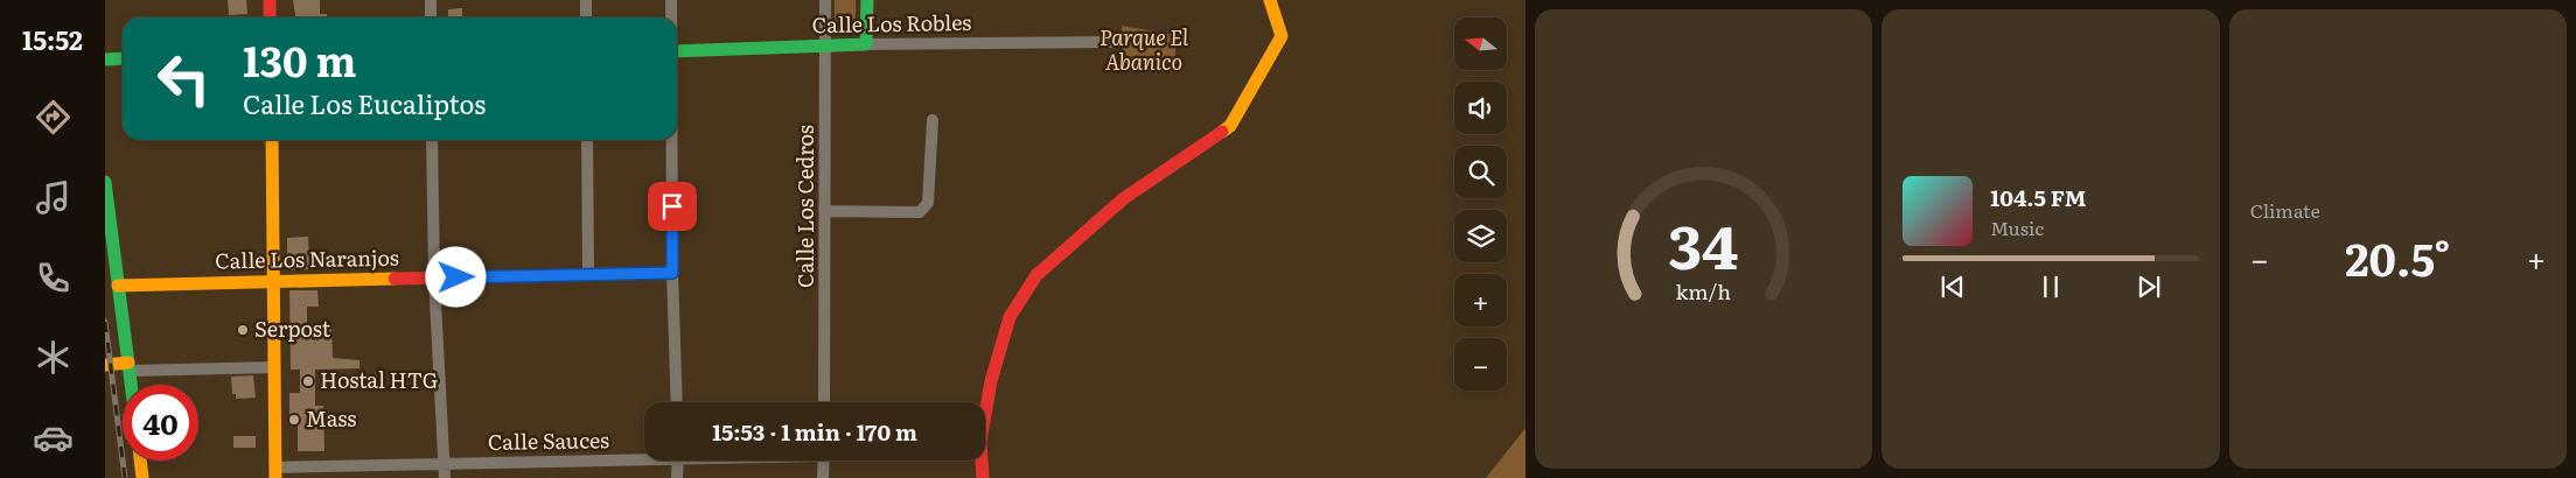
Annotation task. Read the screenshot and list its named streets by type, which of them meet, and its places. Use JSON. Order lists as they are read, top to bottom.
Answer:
{
  "streets": {
    "main road": ["Calle Los Robles", "Calle Los Naranjos"],
    "street": ["Calle Los Cedros", "Calle Sauces"]
  },
  "crossings": [
    ["Calle Los Robles", "Calle Los Cedros"]
  ],
  "parks": ["Parque El Abanico"],
  "places": ["Serpost", "Hostal HTG", "Mass"],
  "north": "left",
  "page": {
    "tabs": "15:52",
    "tile": "Climate",
    "map_buttons": ["+", "−"],
    "turn": ["130 m", "Calle Los Eucaliptos"],
    "song": ["104.5 FM", "Music"],
    "heat": ["−", "20.5°", "+"],
    "limit": "40",
    "trip": "15:53 · 1 min · 170 m",
    "gauge": ["34", "km/h"]
  }
}
